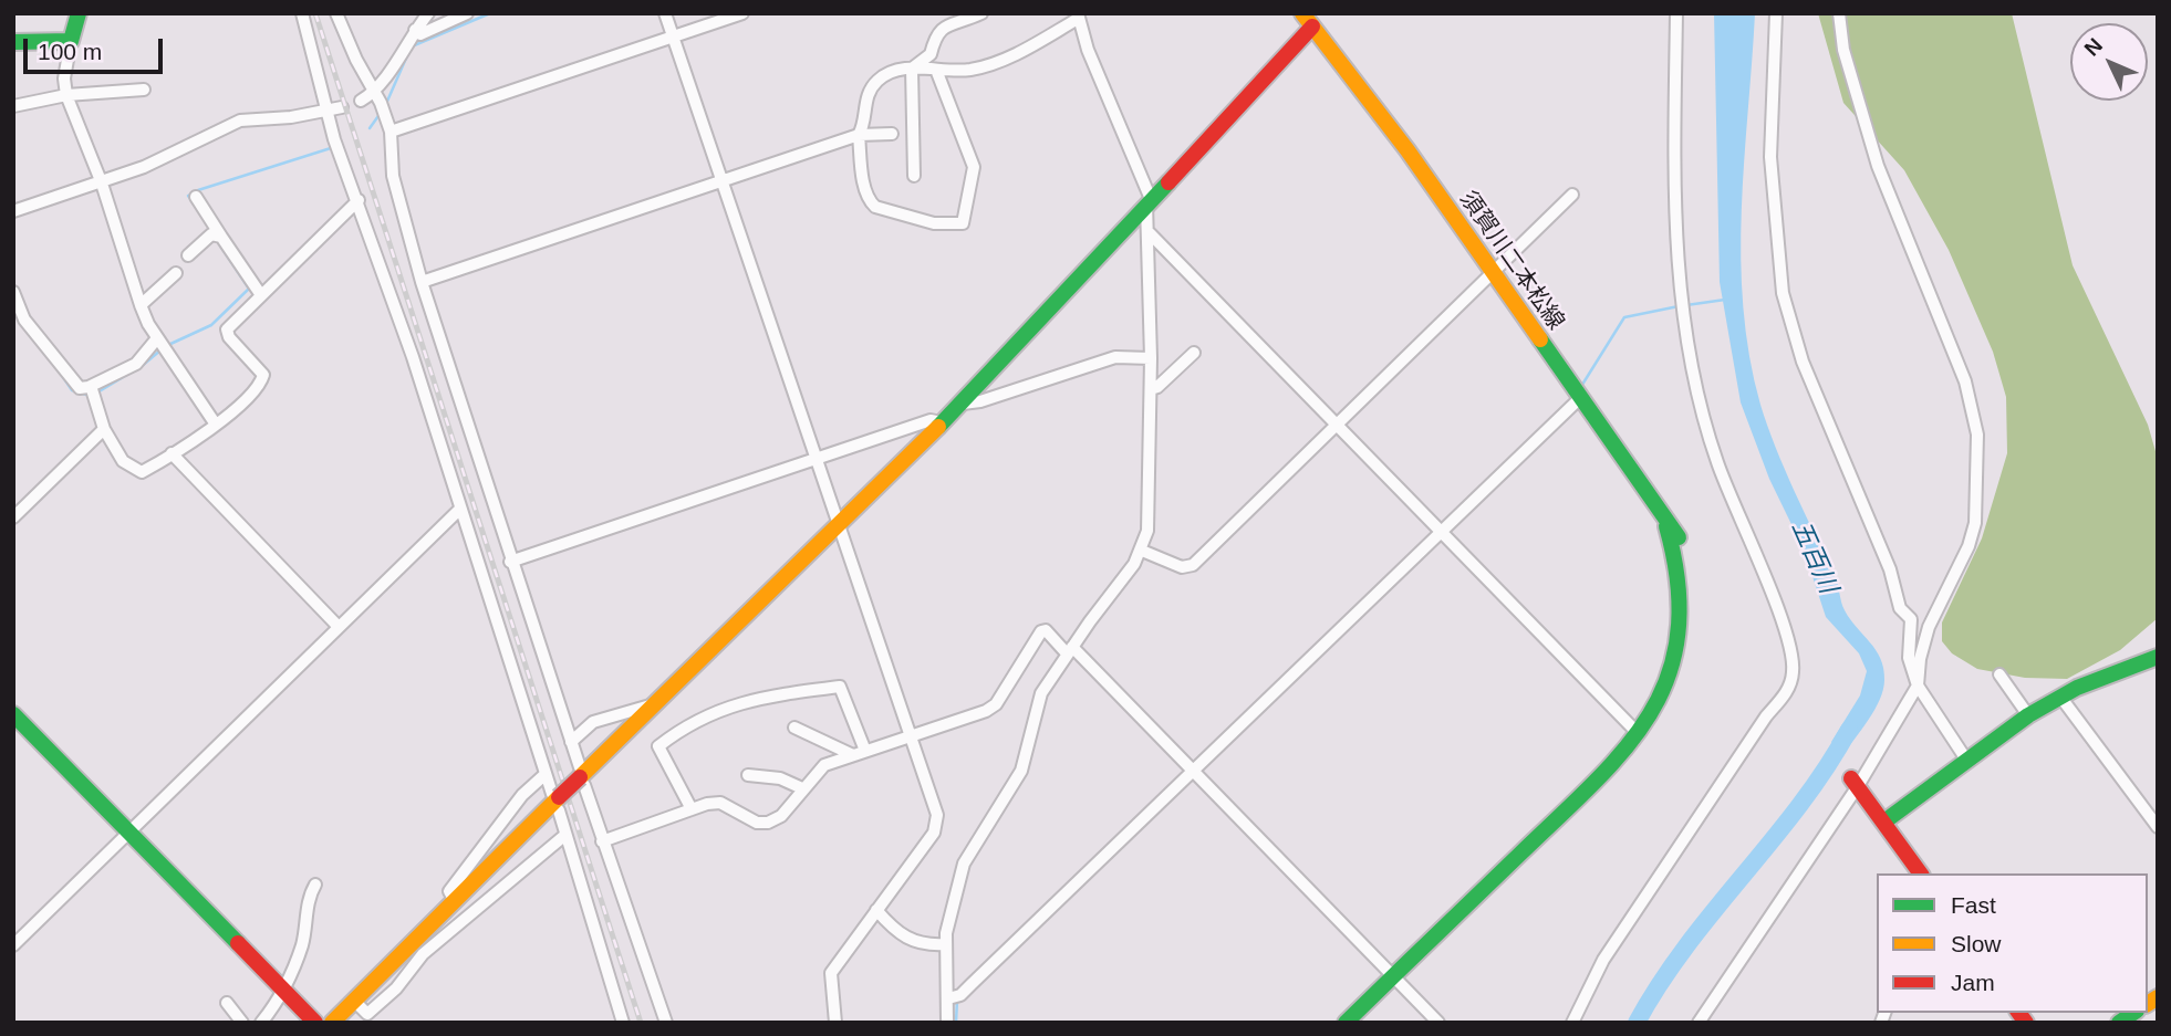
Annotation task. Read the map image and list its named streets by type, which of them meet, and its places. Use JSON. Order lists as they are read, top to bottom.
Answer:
{
  "streets": {
    "street": ["須賀川二本松線"]
  },
  "water": ["五百川"],
  "legend": ["Fast", "Slow", "Jam"],
  "scale_bar": "100 m",
  "north": "top left"
}
